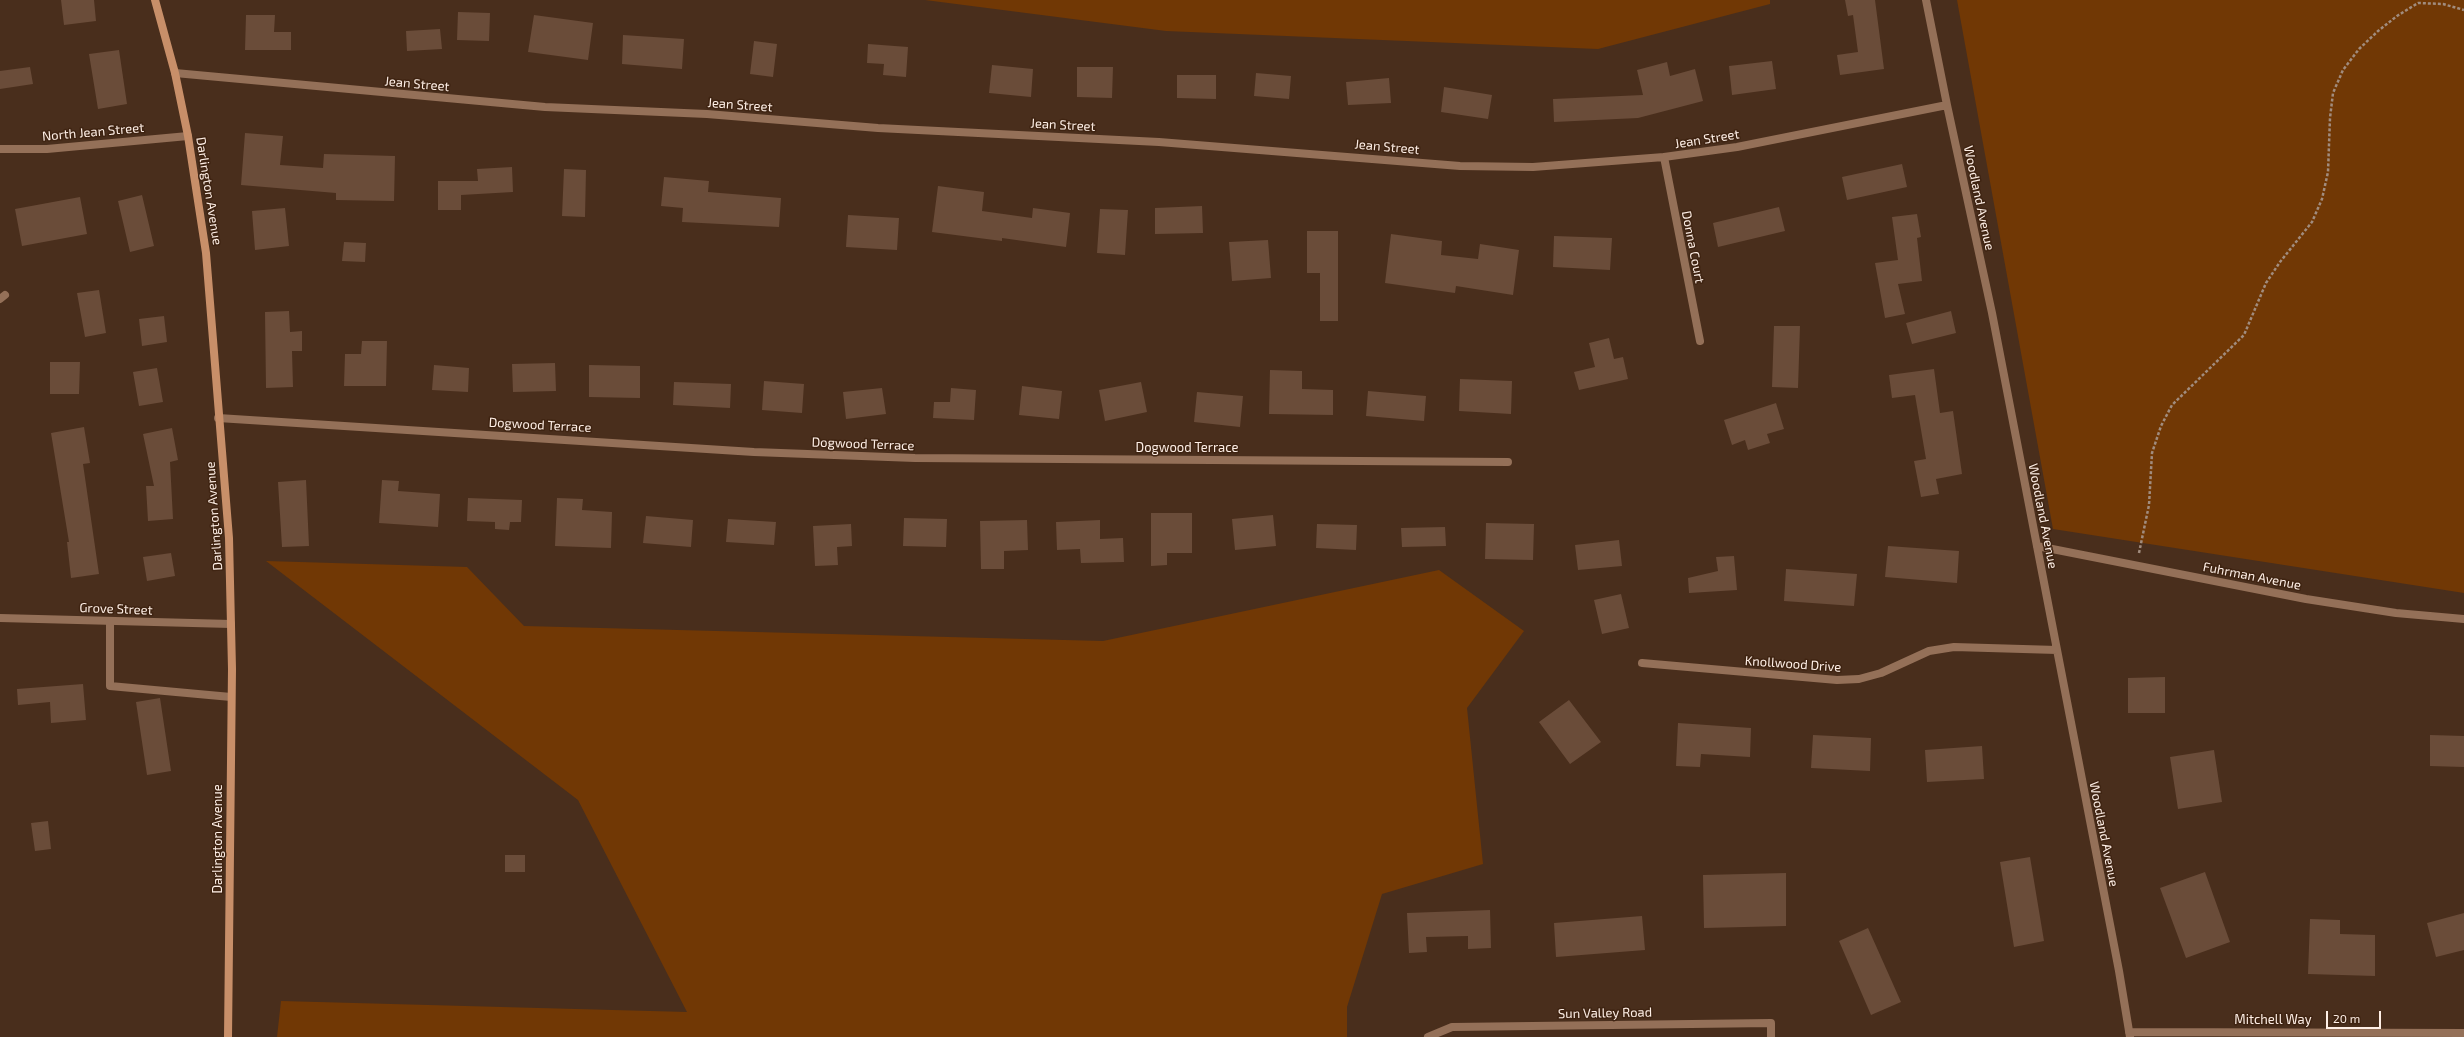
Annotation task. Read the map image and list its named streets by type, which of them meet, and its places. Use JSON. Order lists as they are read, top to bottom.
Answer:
{
  "streets": {
    "main road": ["Darlington Avenue"],
    "street": [
      "Jean Street",
      "North Jean Street",
      "Woodland Avenue",
      "Donna Court",
      "Dogwood Terrace",
      "Fuhrman Avenue",
      "Grove Street",
      "Knollwood Drive",
      "Sun Valley Road",
      "Mitchell Way"
    ]
  },
  "crossings": [
    ["Jean Street", "Darlington Avenue"],
    ["Jean Street", "Woodland Avenue"],
    ["Jean Street", "Donna Court"],
    ["North Jean Street", "Darlington Avenue"],
    ["Darlington Avenue", "Dogwood Terrace"],
    ["Darlington Avenue", "Grove Street"],
    ["Woodland Avenue", "Fuhrman Avenue"],
    ["Woodland Avenue", "Knollwood Drive"],
    ["Woodland Avenue", "Mitchell Way"]
  ],
  "scale_bar": "20 m"
}
